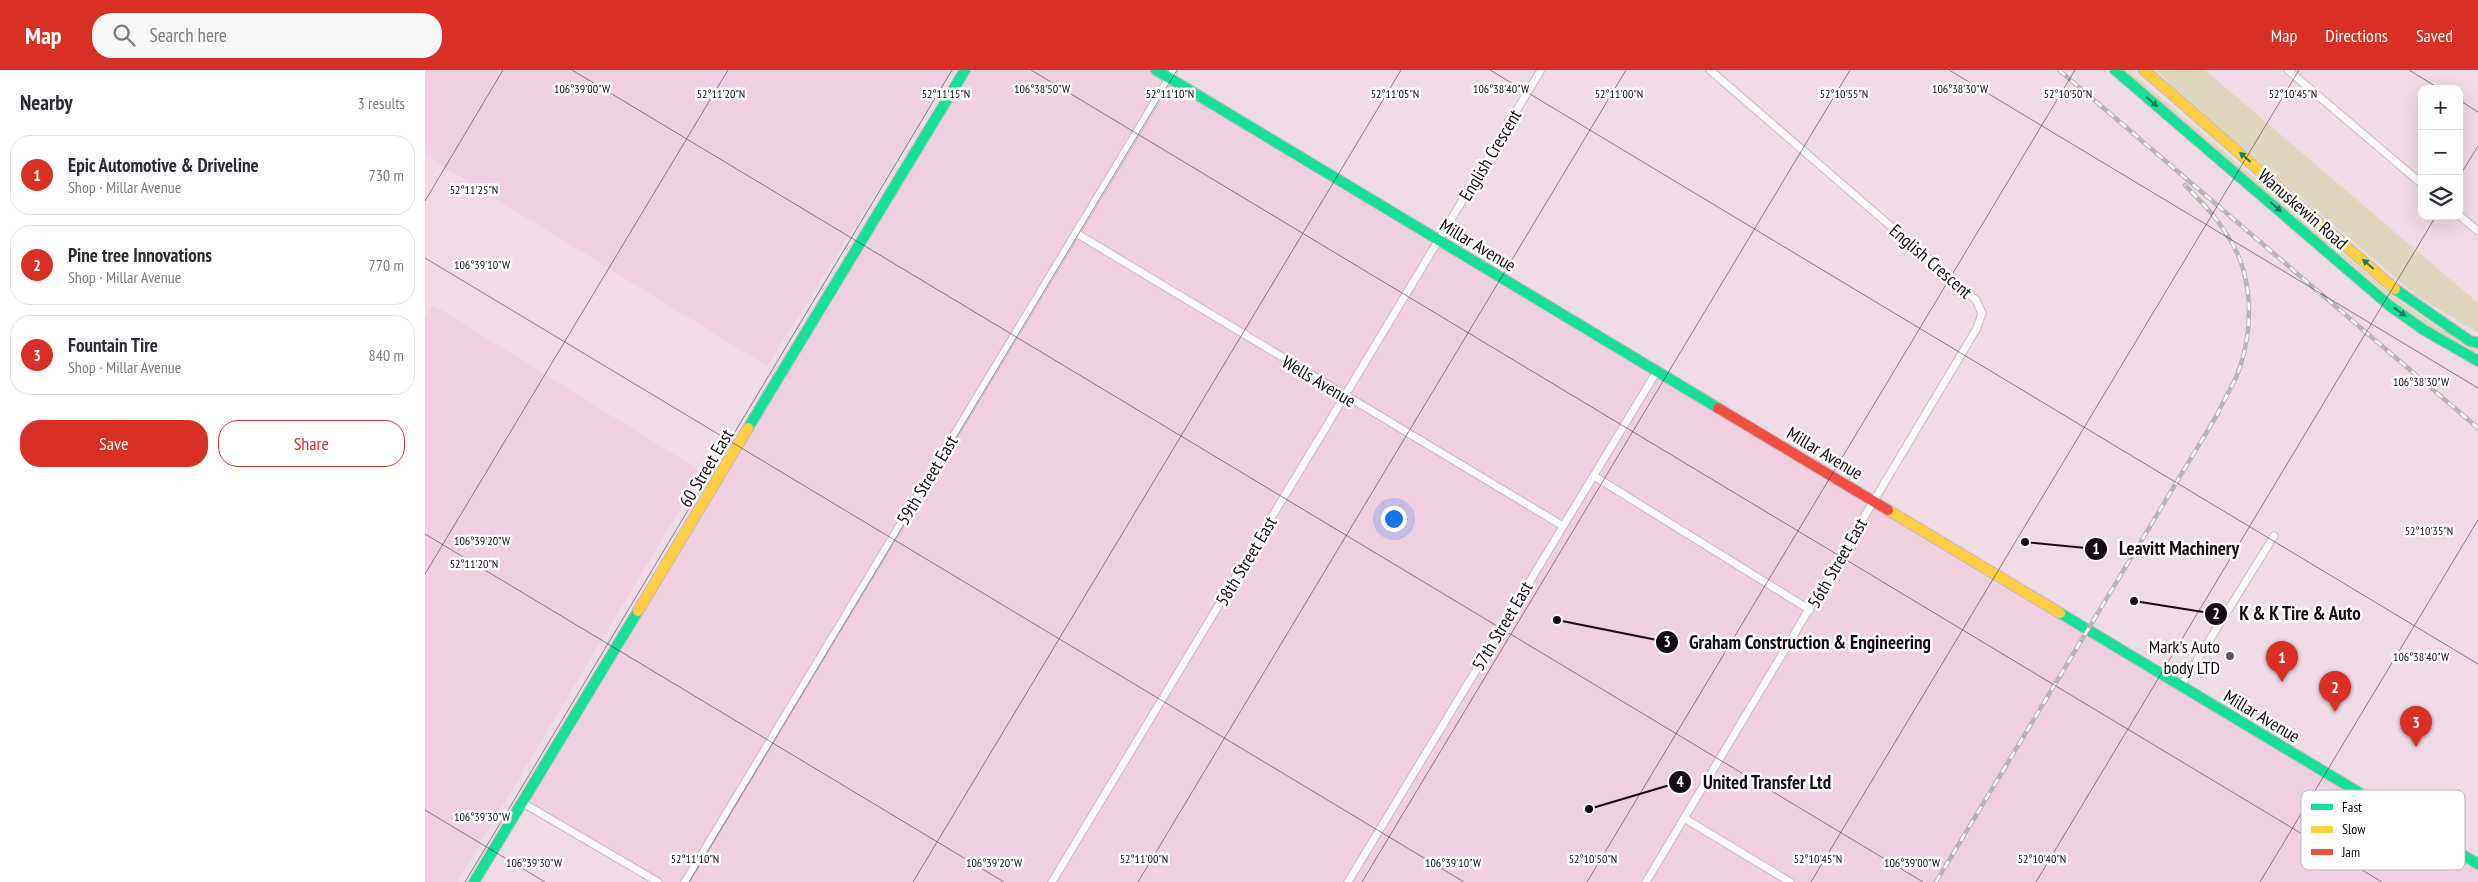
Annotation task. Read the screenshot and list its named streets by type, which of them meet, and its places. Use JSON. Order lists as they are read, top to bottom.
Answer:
{
  "streets": {
    "street": [
      "English Crescent",
      "Wanuskewin Road",
      "Millar Avenue",
      "Wells Avenue",
      "60 Street East",
      "59th Street East",
      "58th Street East",
      "56th Street East",
      "57th Street East"
    ]
  },
  "crossings": [
    ["English Crescent", "Millar Avenue"],
    ["English Crescent", "58th Street East"],
    ["English Crescent", "56th Street East"],
    ["Millar Avenue", "59th Street East"],
    ["Millar Avenue", "58th Street East"],
    ["Millar Avenue", "56th Street East"],
    ["Millar Avenue", "57th Street East"],
    ["Wells Avenue", "59th Street East"],
    ["Wells Avenue", "58th Street East"],
    ["Wells Avenue", "57th Street East"]
  ],
  "places": [
    "Leavitt Machinery",
    "K & K Tire & Auto",
    "Graham Construction & Engineering",
    "Mark's Auto body LTD",
    "United Transfer Ltd"
  ],
  "legend": ["Fast", "Slow", "Jam"],
  "page": {
    "header": "Map",
    "search": "Search here",
    "nav": ["Map", "Directions", "Saved"],
    "heading": ["Nearby", "3 results"],
    "map_buttons": ["+", "−"],
    "list": [
      {
        "mark": "1",
        "name": "Epic Automotive & Driveline",
        "note": "Shop · Millar Avenue",
        "value": "730 m"
      },
      {
        "mark": "2",
        "name": "Pine tree Innovations",
        "note": "Shop · Millar Avenue",
        "value": "770 m"
      },
      {
        "mark": "3",
        "name": "Fountain Tire",
        "note": "Shop · Millar Avenue",
        "value": "840 m"
      }
    ],
    "buttons": ["Save", "Share"],
    "pins": ["1", "2", "3"]
  },
  "coordinates": [
    "106°39'00\"W",
    "106°38'50\"W",
    "106°38'40\"W",
    "106°38'30\"W",
    "52°11'20\"N",
    "52°11'15\"N",
    "52°11'10\"N",
    "52°11'05\"N",
    "52°11'00\"N",
    "52°10'55\"N",
    "52°10'50\"N",
    "52°10'45\"N",
    "52°11'25\"N",
    "106°39'10\"W",
    "52°10'35\"N",
    "106°39'20\"W",
    "106°39'30\"W",
    "52°10'40\"N"
  ]
}
